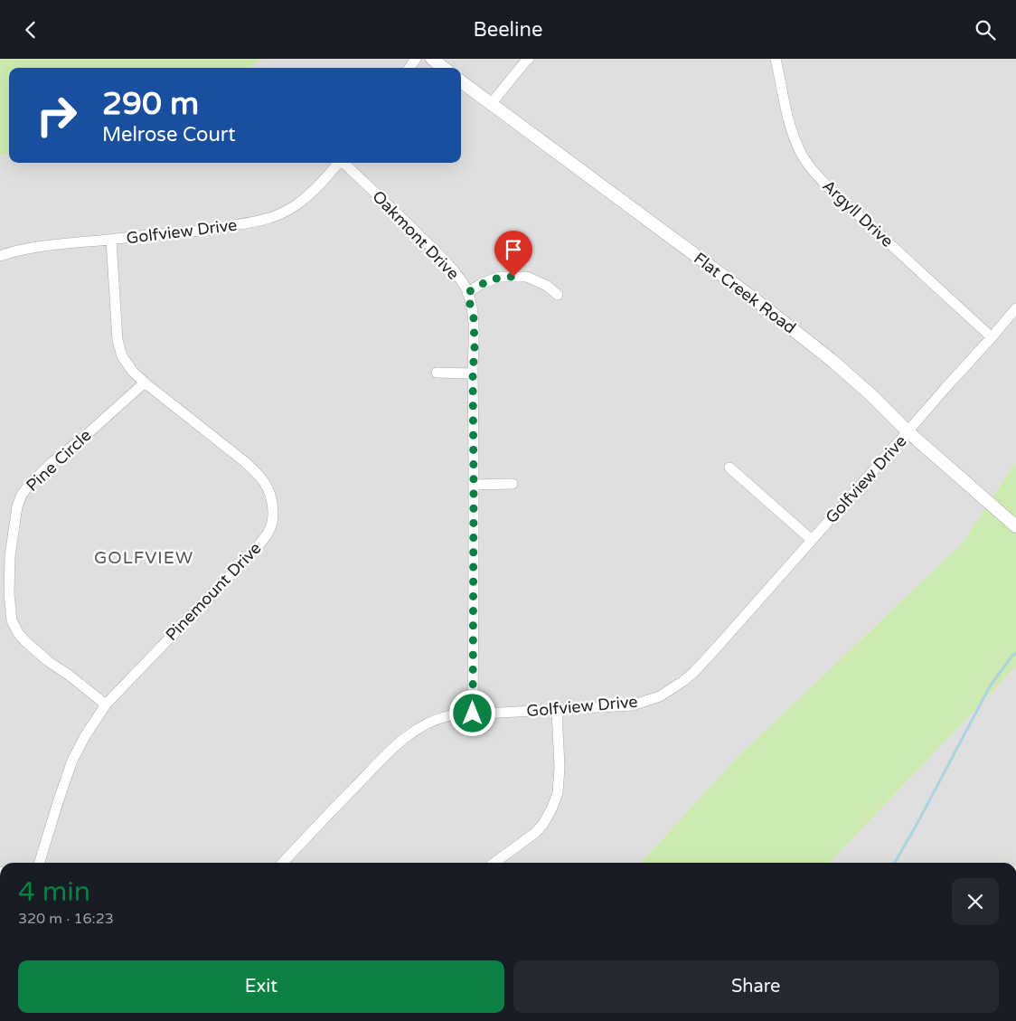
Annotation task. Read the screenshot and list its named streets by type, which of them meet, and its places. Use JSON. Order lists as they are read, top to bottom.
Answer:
{
  "streets": {
    "street": [
      "Argyll Drive",
      "Golfview Drive",
      "Oakmont Drive",
      "Flat Creek Road",
      "Pine Circle",
      "Pinemount Drive"
    ]
  },
  "crossings": [
    ["Argyll Drive", "Golfview Drive"],
    ["Golfview Drive", "Oakmont Drive"],
    ["Golfview Drive", "Flat Creek Road"],
    ["Golfview Drive", "Pinemount Drive"],
    ["Pine Circle", "Pinemount Drive"]
  ],
  "districts": ["GOLFVIEW"],
  "page": {
    "header": "Beeline",
    "turn": ["290 m", "Melrose Court"],
    "heading": ["4 min", "320 m · 16:23"],
    "buttons": ["Exit", "Share"]
  }
}
